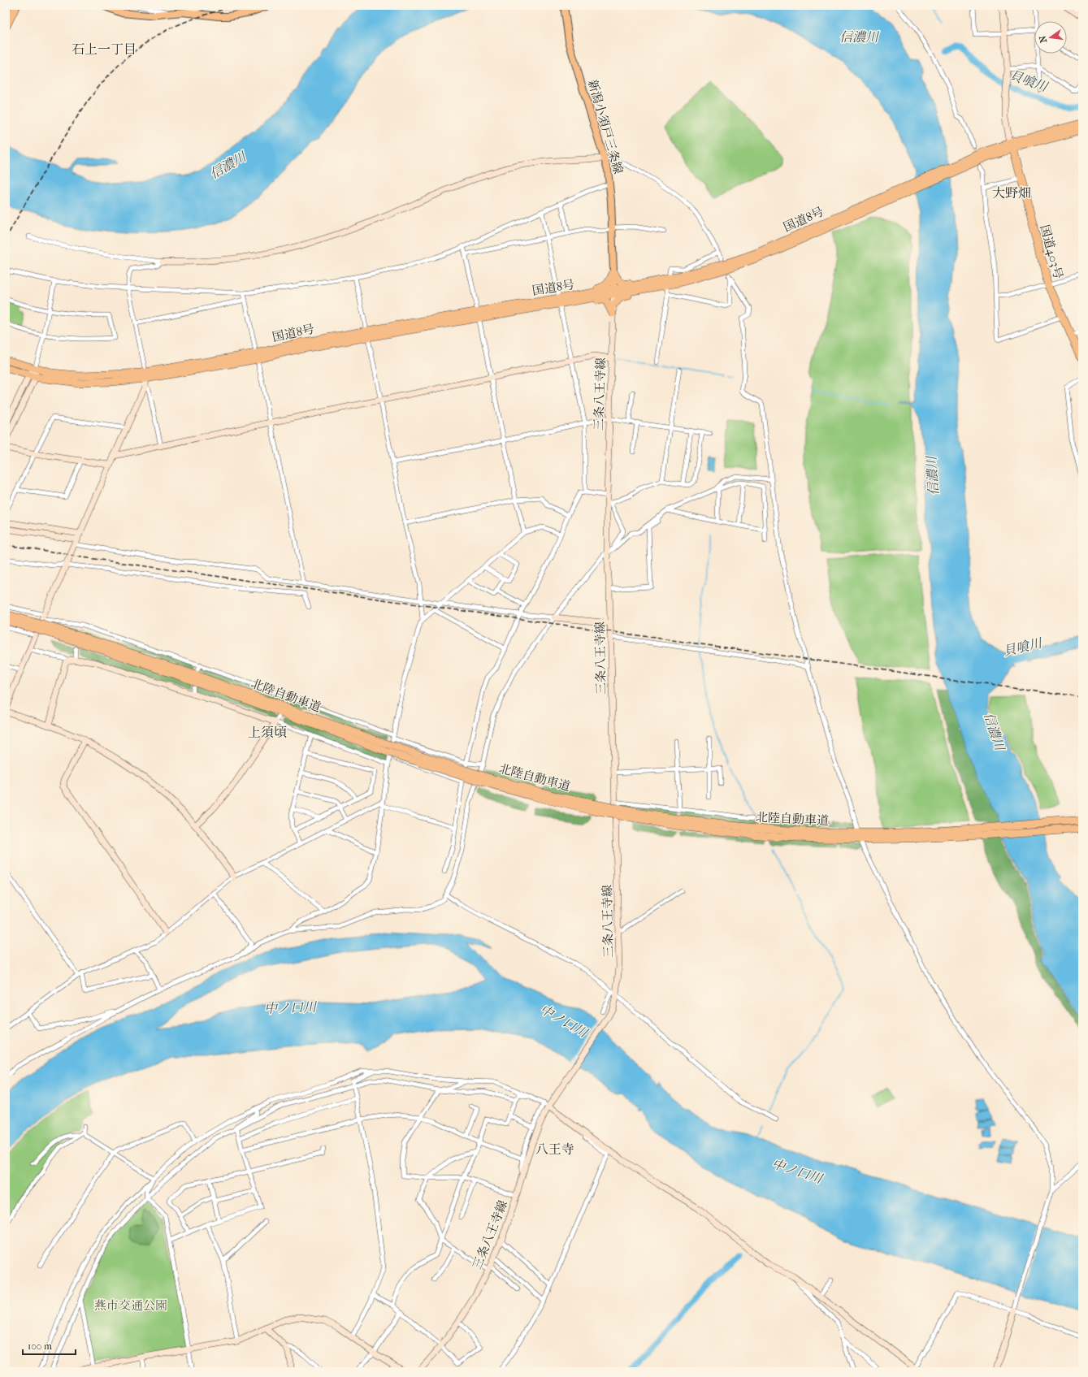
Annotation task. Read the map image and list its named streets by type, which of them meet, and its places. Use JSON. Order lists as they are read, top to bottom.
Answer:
{
  "streets": {
    "highway": ["国道8号", "国道403号", "北陸自動車道"],
    "main road": ["新潟小須戸三条線"],
    "street": ["三条八王寺線"]
  },
  "crossings": [
    ["新潟小須戸三条線", "国道8号"],
    ["新潟小須戸三条線", "三条八王寺線"],
    ["国道8号", "国道403号"],
    ["国道8号", "三条八王寺線"]
  ],
  "districts": [
    "石上一丁目",
    "大野畑",
    "上須頃",
    "八王寺"
  ],
  "water": ["信濃川", "貝喰川", "中ノ口川"],
  "parks": ["燕市交通公園"],
  "scale_bar": "100 m",
  "north": "left"
}
